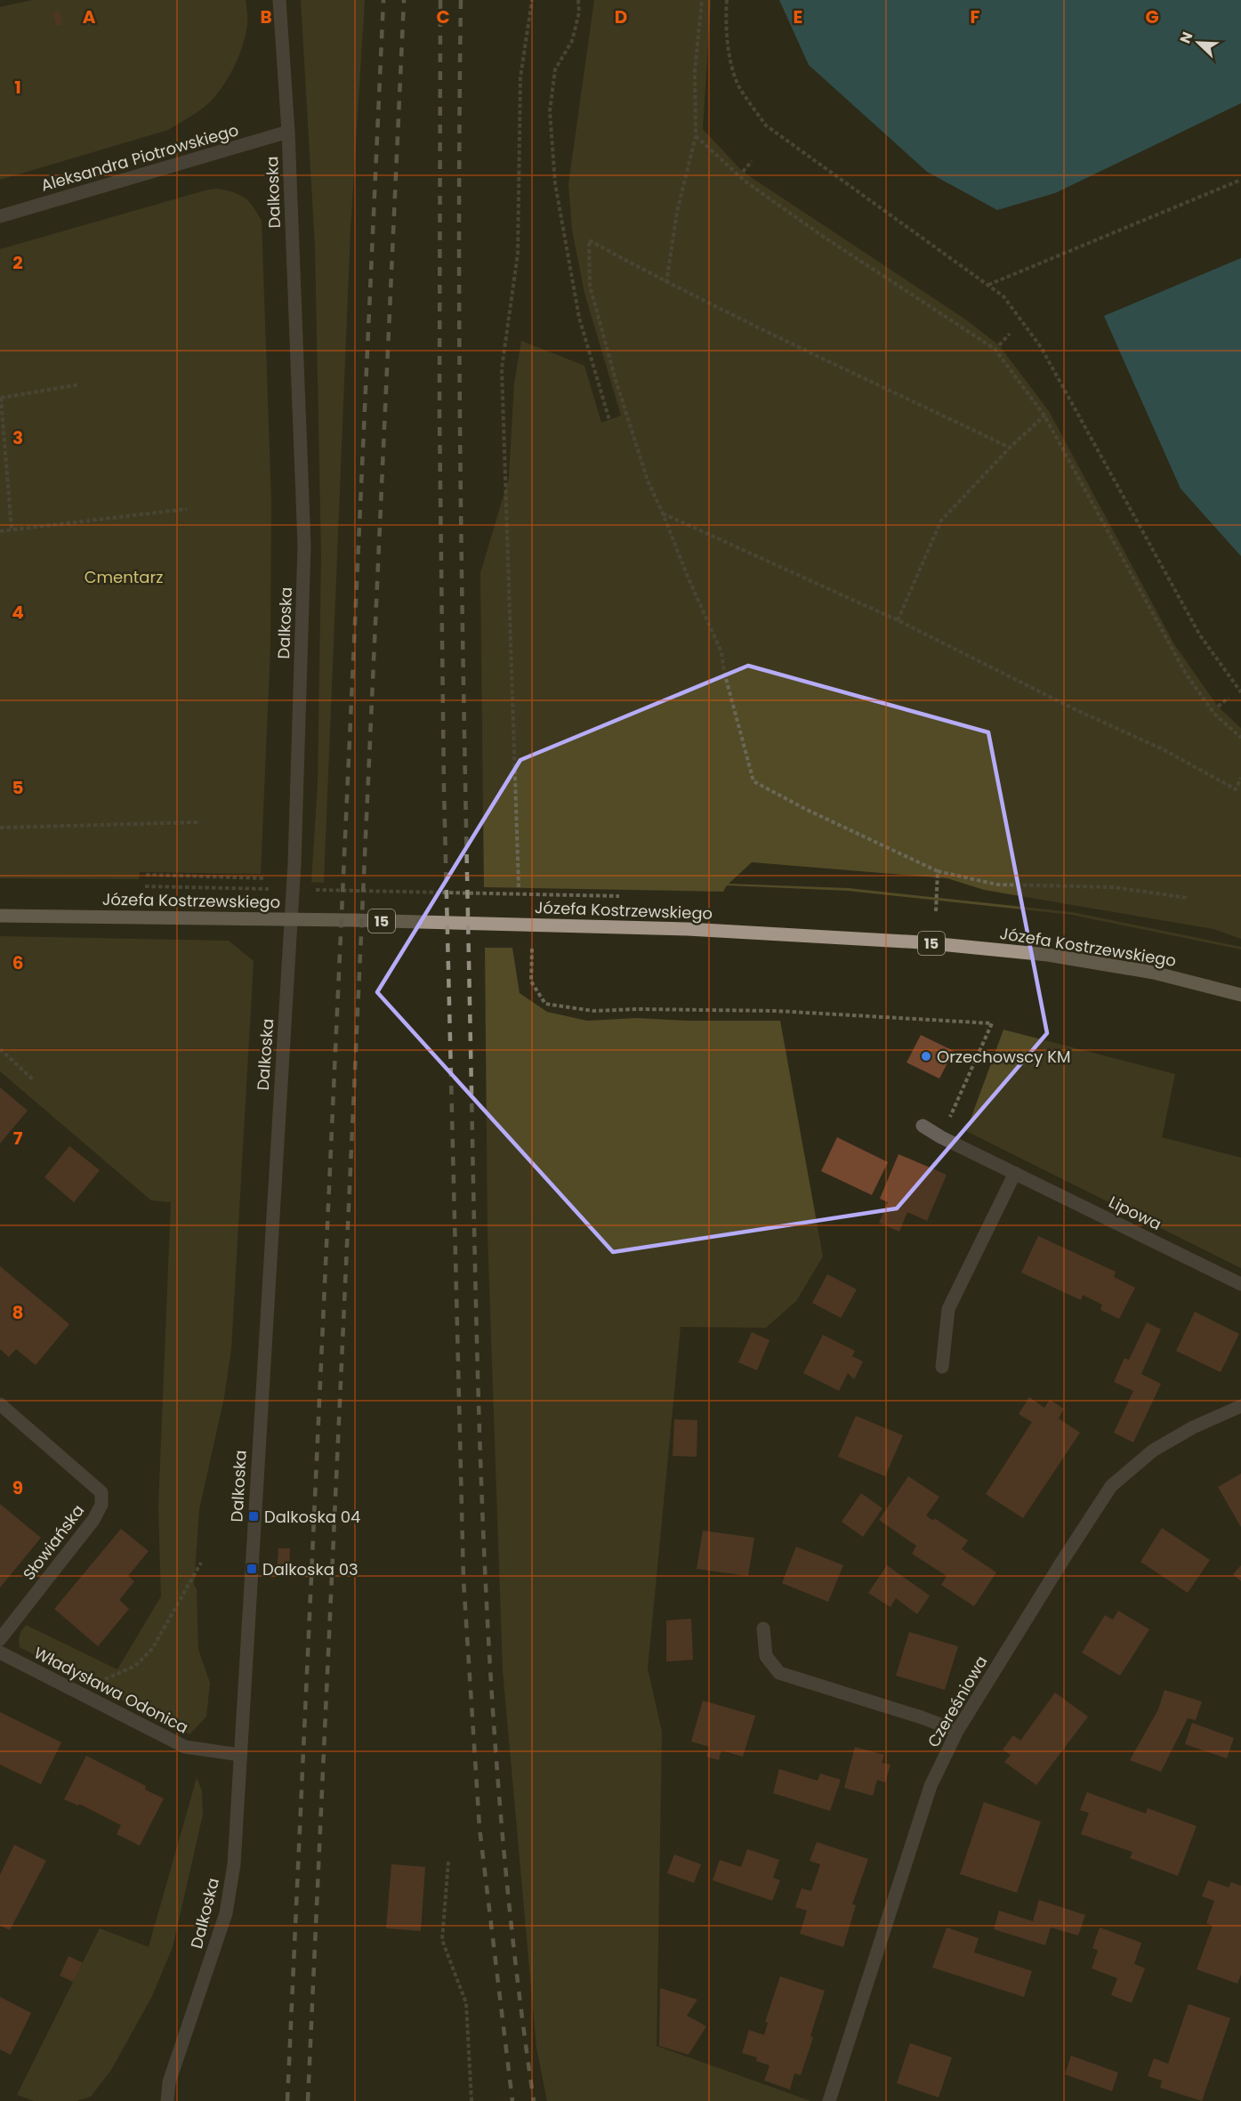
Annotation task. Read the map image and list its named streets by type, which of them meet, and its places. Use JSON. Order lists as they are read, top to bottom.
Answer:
{
  "streets": {
    "main road": ["Józefa Kostrzewskiego", "15"],
    "street": [
      "Aleksandra Piotrowskiego",
      "Dalkoska",
      "Lipowa",
      "Słowiańska",
      "Władysława Odonica",
      "Czereśniowa"
    ]
  },
  "crossings": [
    ["Aleksandra Piotrowskiego", "Dalkoska"],
    ["Dalkoska", "Władysława Odonica"]
  ],
  "parks": ["Cmentarz"],
  "places": {
    "other": ["Orzechowscy KM"],
    "transit": ["Dalkoska 04", "Dalkoska 03"]
  },
  "north": "top left",
  "grid": {
    "columns": [
      "A",
      "B",
      "C",
      "D",
      "E",
      "F",
      "G"
    ],
    "rows": [
      "1",
      "2",
      "3",
      "4",
      "5",
      "6",
      "7",
      "8",
      "9"
    ]
  }
}
